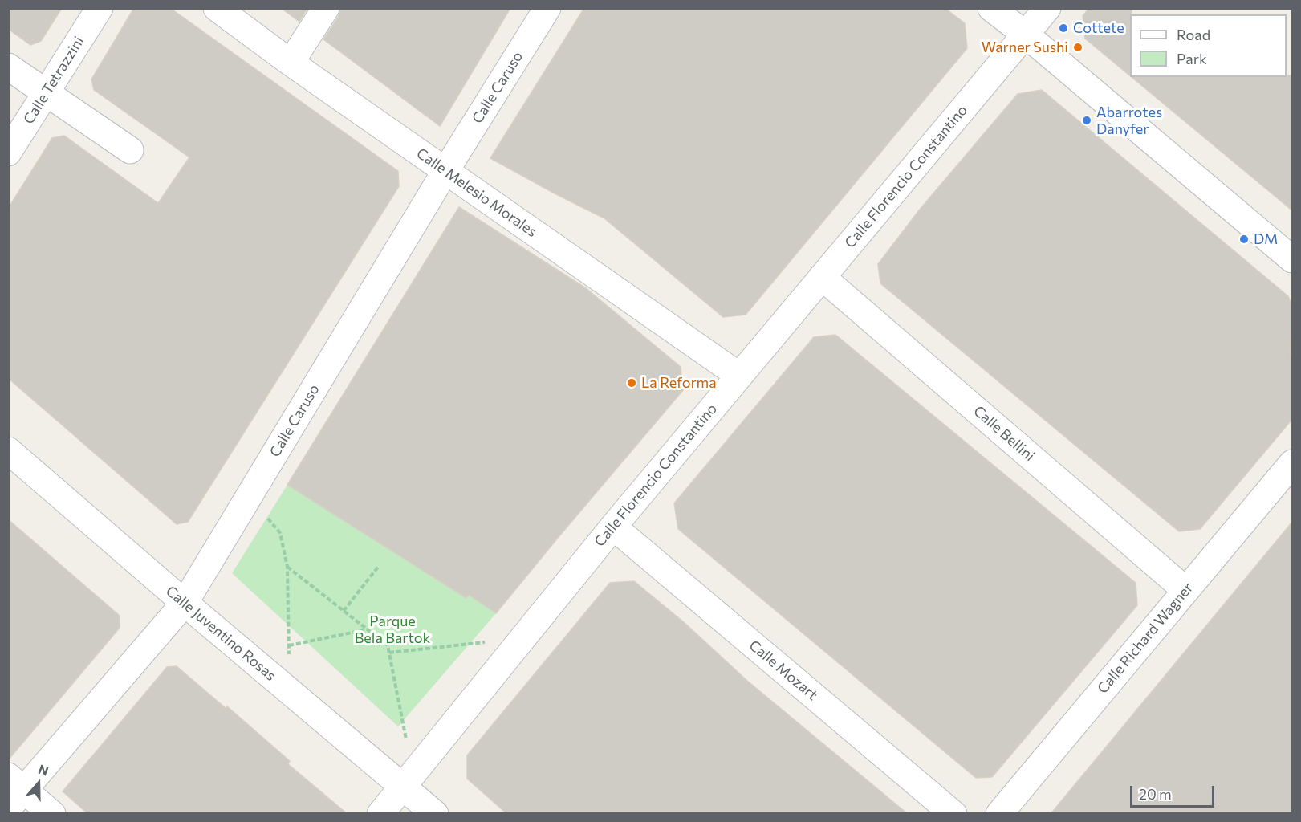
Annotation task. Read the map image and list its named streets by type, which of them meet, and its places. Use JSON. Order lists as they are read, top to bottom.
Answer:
{
  "streets": {
    "street": [
      "Calle Tetrazzini",
      "Calle Caruso",
      "Calle Florencio Constantino",
      "Calle Melesio Morales",
      "Calle Bellini",
      "Calle Juventino Rosas",
      "Calle Richard Wagner",
      "Calle Mozart"
    ]
  },
  "crossings": [
    ["Calle Caruso", "Calle Melesio Morales"],
    ["Calle Caruso", "Calle Juventino Rosas"],
    ["Calle Florencio Constantino", "Calle Melesio Morales"],
    ["Calle Florencio Constantino", "Calle Bellini"],
    ["Calle Florencio Constantino", "Calle Juventino Rosas"],
    ["Calle Florencio Constantino", "Calle Mozart"],
    ["Calle Bellini", "Calle Richard Wagner"]
  ],
  "parks": ["Parque Bela Bartok"],
  "places": [
    "Cottete",
    "Warner Sushi",
    "Abarrotes Danyfer",
    "DM",
    "La Reforma"
  ],
  "legend": ["Road", "Park"],
  "scale_bar": "20 m",
  "north": "top"
}
